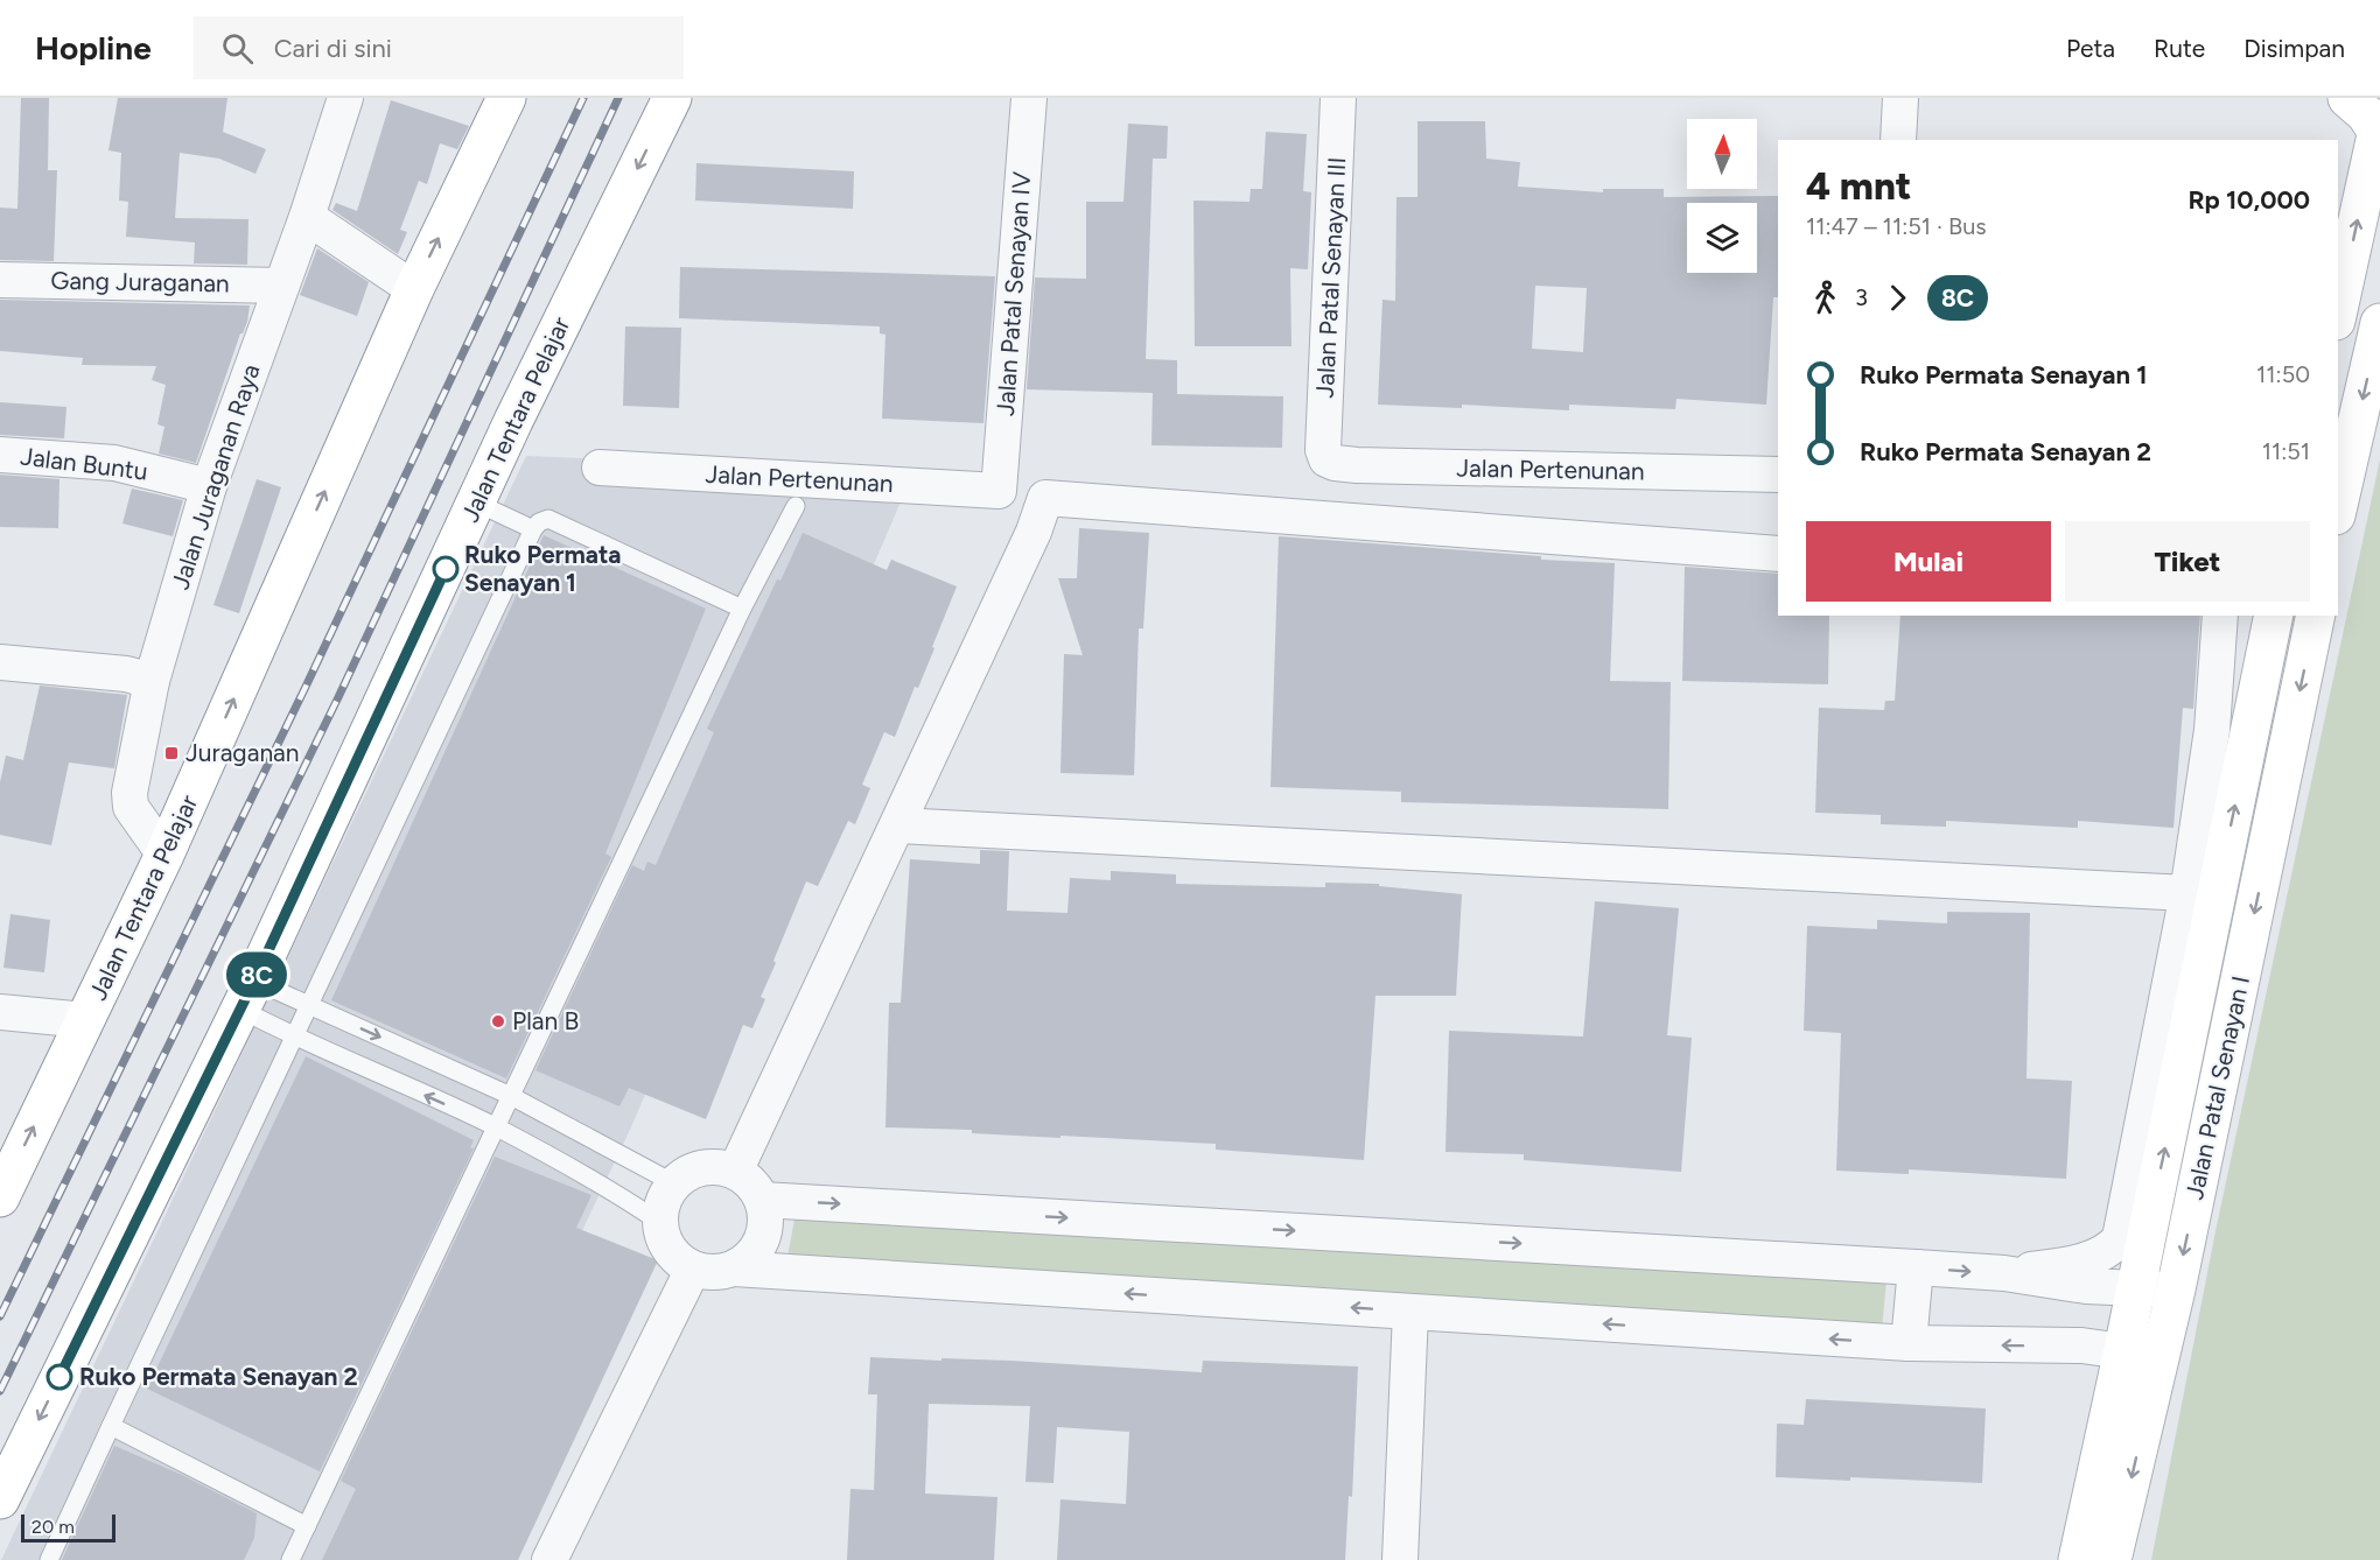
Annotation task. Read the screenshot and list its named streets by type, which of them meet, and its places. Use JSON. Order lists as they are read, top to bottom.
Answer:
{
  "streets": {
    "main road": ["Jalan Tentara Pelajar", "Jalan Patal Senayan I"],
    "street": [
      "Jalan Patal Senayan III",
      "Gang Juraganan",
      "Jalan Patal Senayan IV",
      "Jalan Buntu",
      "Jalan Pertenunan",
      "Jalan Juraganan Raya"
    ]
  },
  "crossings": [
    ["Jalan Patal Senayan III", "Jalan Pertenunan"],
    ["Gang Juraganan", "Jalan Juraganan Raya"],
    ["Jalan Patal Senayan IV", "Jalan Pertenunan"],
    ["Jalan Tentara Pelajar", "Jalan Juraganan Raya"],
    ["Jalan Buntu", "Jalan Juraganan Raya"]
  ],
  "places": {
    "other": ["Ruko Permata Senayan 1", "Plan B", "Ruko Permata Senayan 2"],
    "transit": ["Juraganan"]
  },
  "lines": ["bus line 8C"],
  "scale_bar": "20 m",
  "north": "top",
  "page": {
    "header": "Hopline",
    "search": "Cari di sini",
    "nav": ["Peta", "Rute", "Disimpan"],
    "on_map": "8C",
    "heading": ["4 mnt", "11:47 – 11:51 · Bus", "Rp 10,000"],
    "legs": ["3", "8C"],
    "list": [
      {
        "name": "Ruko Permata Senayan 1",
        "value": "11:50"
      },
      {
        "name": "Ruko Permata Senayan 2",
        "value": "11:51"
      }
    ],
    "buttons": ["Mulai", "Tiket"],
    "scale": "20 m"
  }
}
